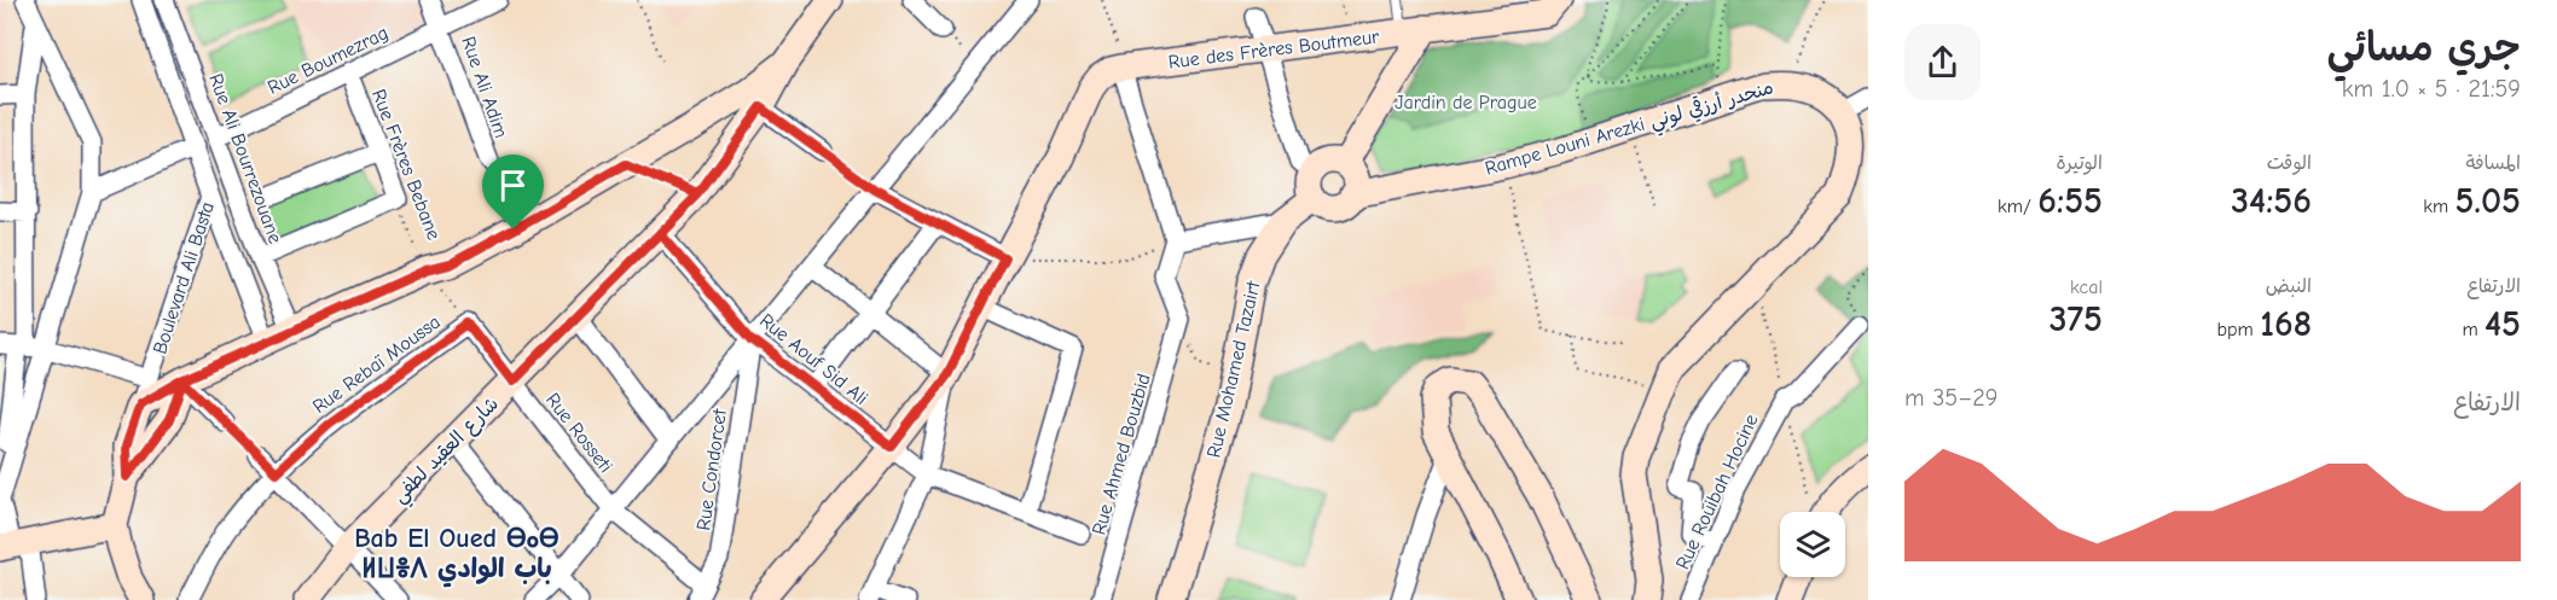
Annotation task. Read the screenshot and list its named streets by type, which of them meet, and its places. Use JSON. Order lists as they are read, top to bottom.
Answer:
{
  "streets": {
    "street": [
      "Rue des Frères Boutmeur",
      "Rue Boumezrag",
      "Rue Ali Adim",
      "Rampe Louni Arezki منحدر أرزقي لوني",
      "Rue Ali Bourrezouane",
      "Rue Frères Bebane",
      "Boulevard Ali Basta",
      "Rue Aouf Sid Ali",
      "Rue Rebaï Moussa",
      "Rue Mohamed Tazairt",
      "Rue Rosseti",
      "شارع العقيد لطفي",
      "Rue Ahmed Bouzbid",
      "Rue Condorcet",
      "Rue Rouibah Hocine"
    ]
  },
  "crossings": [
    ["Rue Boumezrag", "Rue Ali Adim"],
    ["Rue Boumezrag", "Rue Ali Bourrezouane"],
    ["Rue Boumezrag", "Rue Frères Bebane"],
    ["Rampe Louni Arezki منحدر أرزقي لوني", "Rue Mohamed Tazairt"],
    ["Rue Frères Bebane", "Rue Rebaï Moussa"],
    ["Rue Aouf Sid Ali", "شارع العقيد لطفي"],
    ["Rue Aouf Sid Ali", "Rue Condorcet"],
    ["Rue Rebaï Moussa", "Rue Rosseti"],
    ["Rue Rebaï Moussa", "شارع العقيد لطفي"],
    ["Rue Rosseti", "شارع العقيد لطفي"],
    ["Rue Rosseti", "Rue Condorcet"]
  ],
  "districts": ["Bab El Oued ⴱⴰⴱ ⵍⵡⴻⴷ باب الوادي"],
  "parks": ["Jardin de Prague"],
  "page": {
    "heading": ["جري مسائي", "21:59 · 5 × 1.0 km"],
    "stats": [
      ["المسافة", "5.05 km"],
      ["الوقت", "34:56"],
      ["الوتيرة", "6:55 /km"],
      ["الارتفاع", "45 m"],
      ["النبض", "168 bpm"],
      ["kcal", "375"]
    ],
    "chart": ["الارتفاع", "29–35 m"]
  }
}
